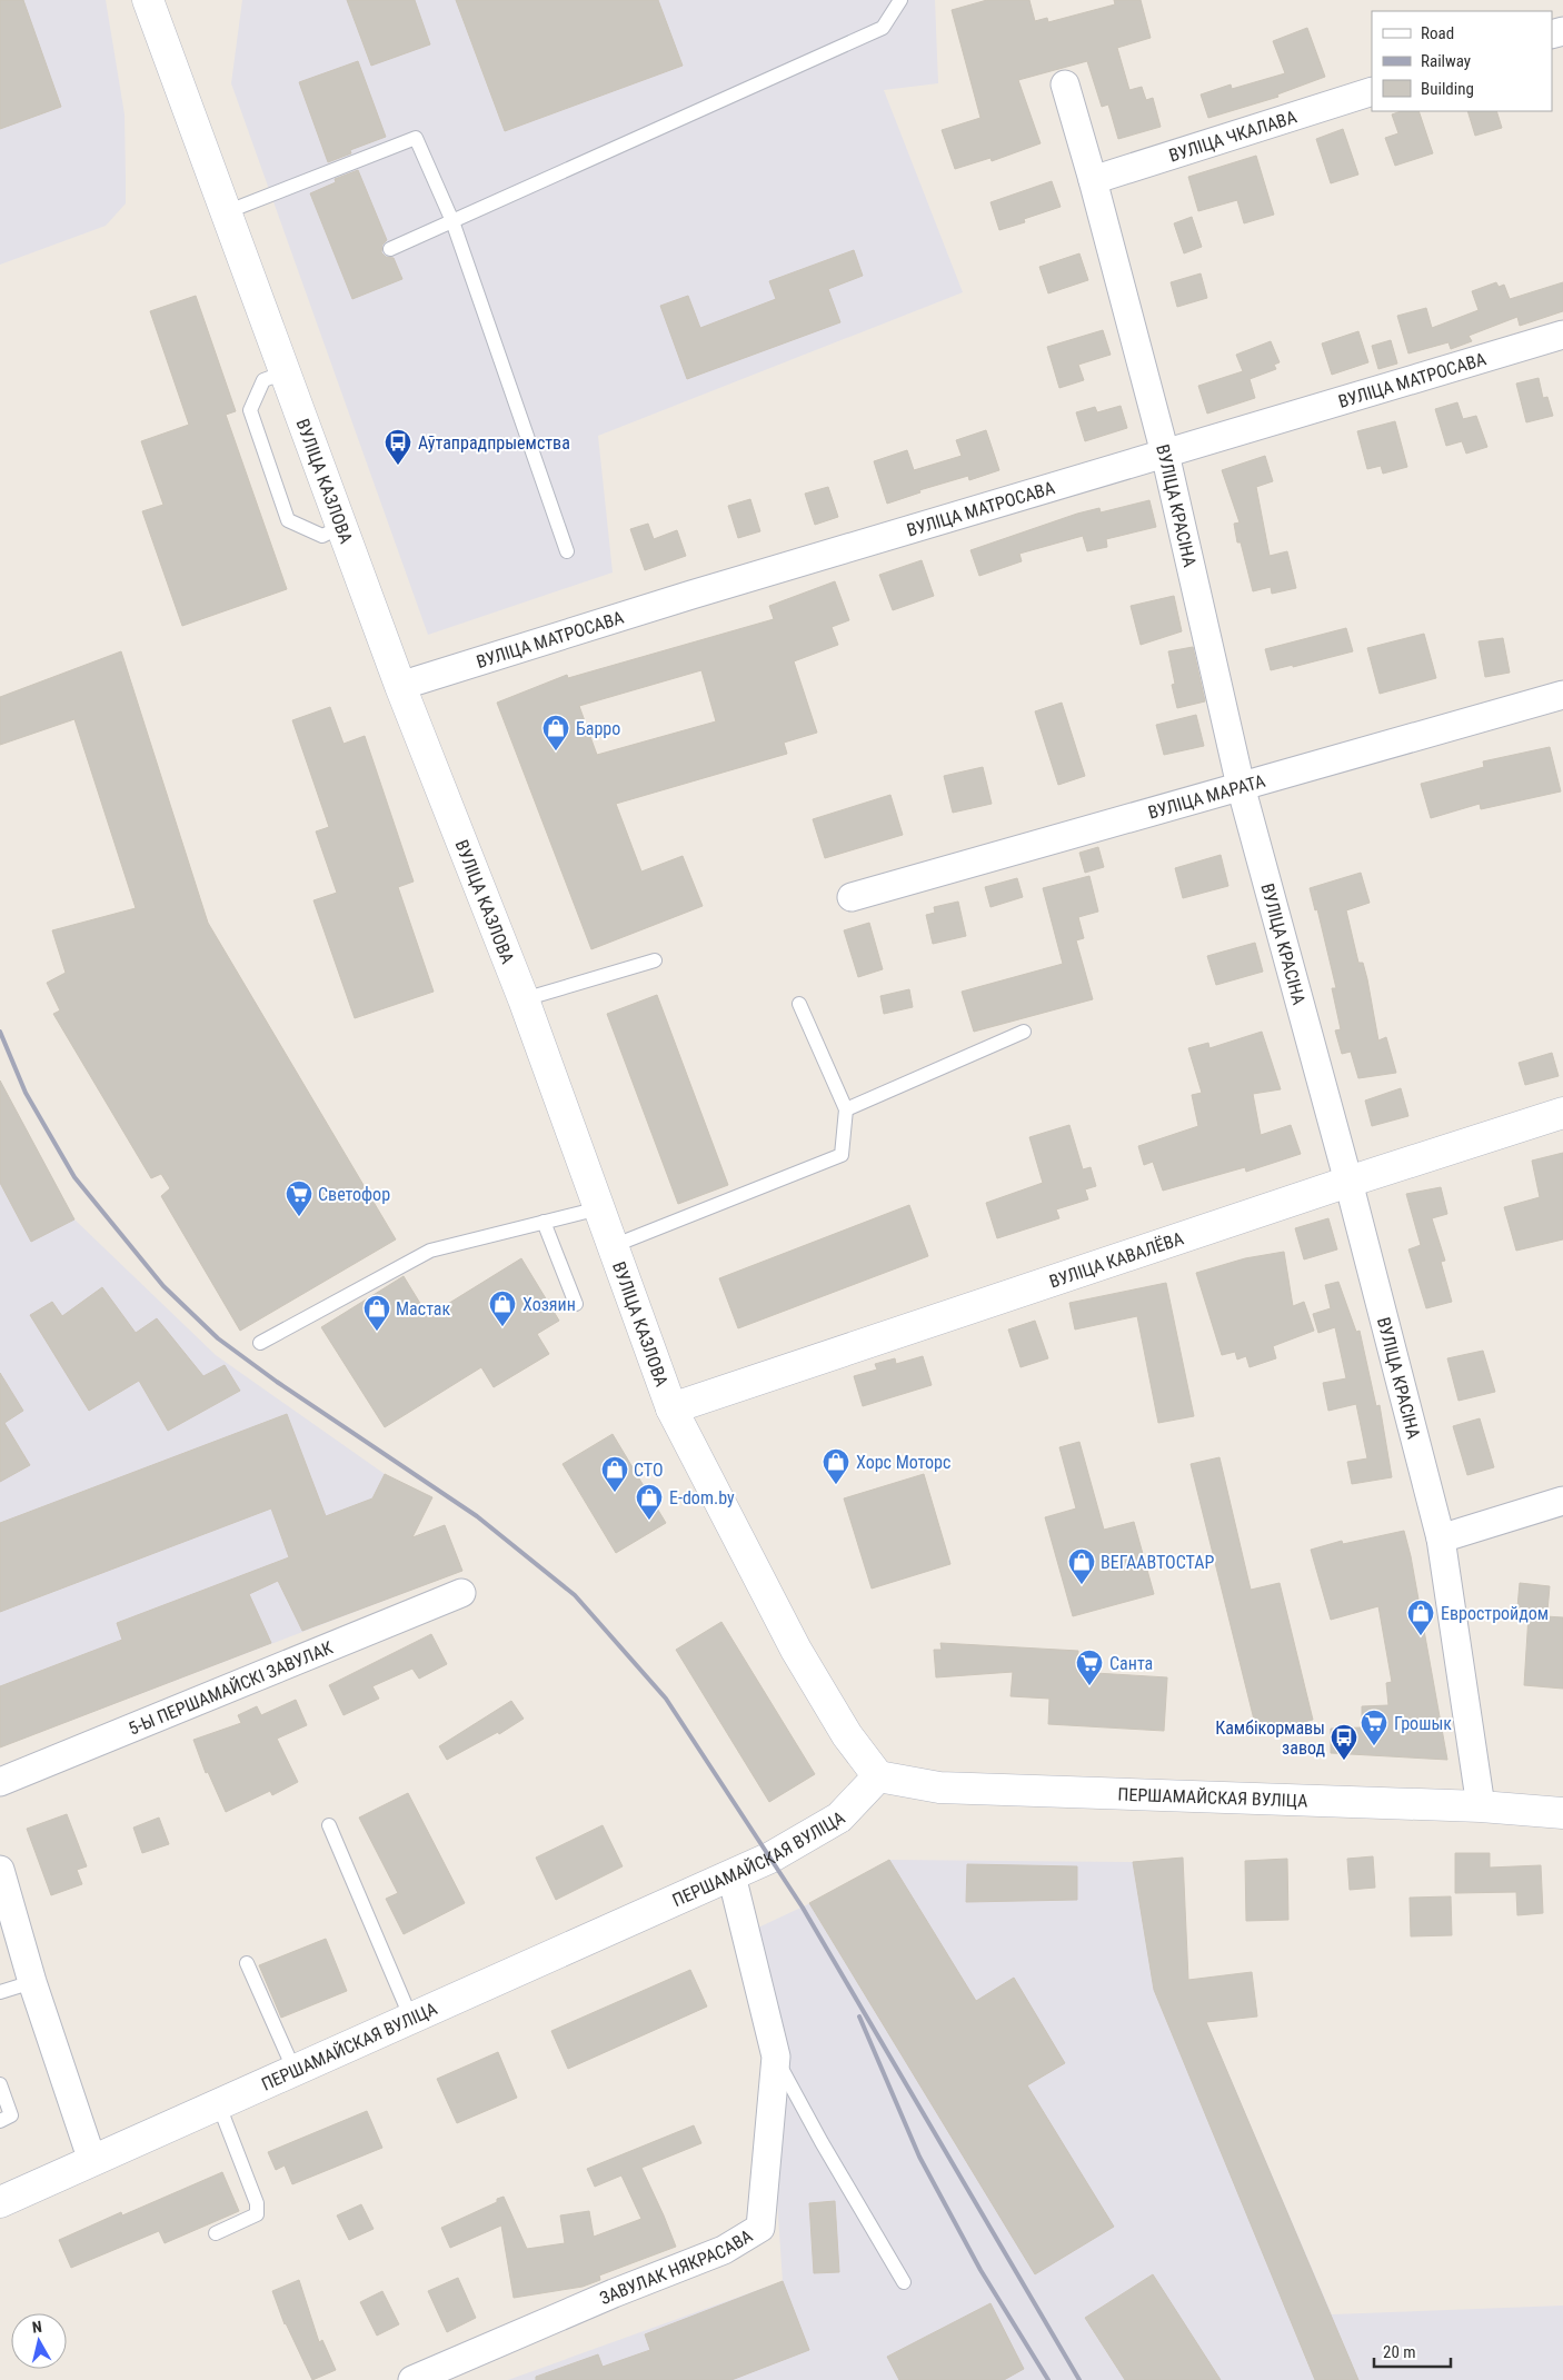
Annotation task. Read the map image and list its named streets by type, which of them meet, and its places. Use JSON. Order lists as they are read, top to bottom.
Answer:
{
  "streets": {
    "main road": ["ВУЛІЦА КАЗЛОВА", "ВУЛІЦА КАВАЛЁВА", "ПЕРШАМАЙСКАЯ ВУЛІЦА"],
    "street": [
      "ВУЛІЦА ЧКАЛАВА",
      "ВУЛІЦА МАТРОСАВА",
      "ВУЛІЦА КРАСІНА",
      "ВУЛІЦА МАРАТА",
      "5-Ы ПЕРШАМАЙСКІ ЗАВУЛАК",
      "ЗАВУЛАК НЯКРАСАВА"
    ]
  },
  "crossings": [
    ["ВУЛІЦА ЧКАЛАВА", "ВУЛІЦА КРАСІНА"],
    ["ВУЛІЦА МАТРОСАВА", "ВУЛІЦА КАЗЛОВА"],
    ["ВУЛІЦА МАТРОСАВА", "ВУЛІЦА КРАСІНА"],
    ["ВУЛІЦА КАЗЛОВА", "ВУЛІЦА КАВАЛЁВА"],
    ["ВУЛІЦА КАЗЛОВА", "ПЕРШАМАЙСКАЯ ВУЛІЦА"],
    ["ВУЛІЦА КРАСІНА", "ВУЛІЦА МАРАТА"],
    ["ВУЛІЦА КРАСІНА", "ВУЛІЦА КАВАЛЁВА"],
    ["ВУЛІЦА КРАСІНА", "ПЕРШАМАЙСКАЯ ВУЛІЦА"],
    ["ПЕРШАМАЙСКАЯ ВУЛІЦА", "ЗАВУЛАК НЯКРАСАВА"]
  ],
  "places": {
    "bus stop": ["Аўтапрадпрыемства", "Камбікормавы завод"],
    "shop": [
      "Барро",
      "Хозяин",
      "Мастак",
      "Хорс Моторс",
      "СТО",
      "E-dom.by",
      "ВЕГААВТОСТАР",
      "Евростройдом"
    ],
    "supermarket": ["Светофор", "Санта", "Грошык"]
  },
  "legend": ["Road", "Railway", "Building"],
  "scale_bar": "20 m",
  "north": "top"
}
